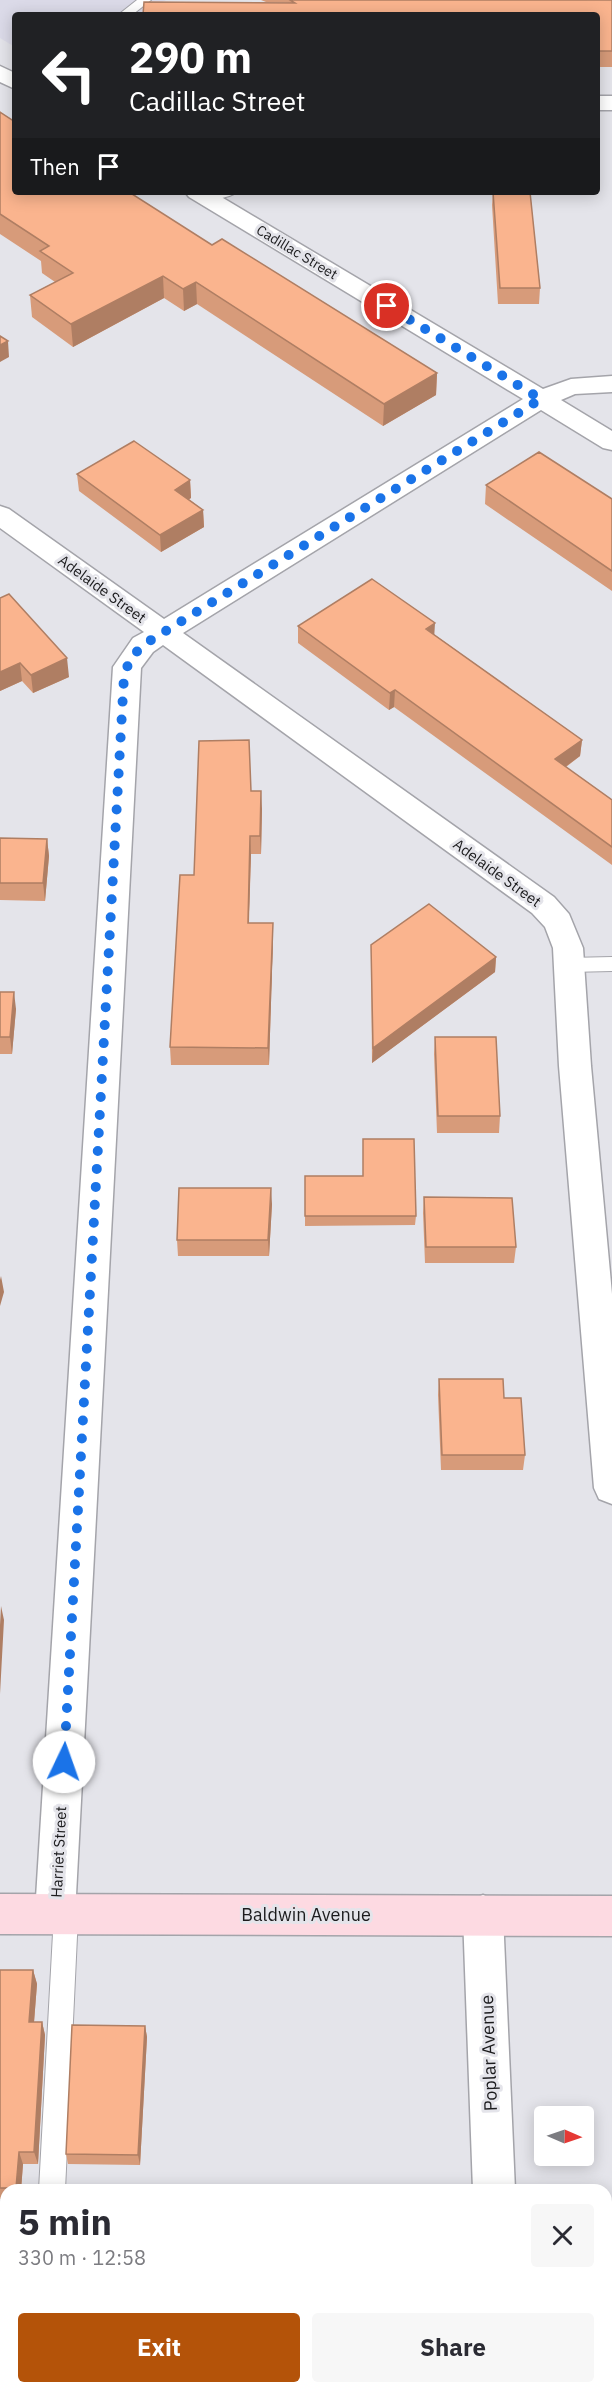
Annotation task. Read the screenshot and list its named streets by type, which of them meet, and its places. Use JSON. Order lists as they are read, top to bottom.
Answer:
{
  "streets": {
    "main road": ["Baldwin Avenue"],
    "street": [
      "Cadillac Street",
      "Adelaide Street",
      "Harriet Street",
      "Poplar Avenue"
    ]
  },
  "crossings": [
    ["Cadillac Street", "Harriet Street"],
    ["Adelaide Street", "Harriet Street"],
    ["Harriet Street", "Baldwin Avenue"],
    ["Baldwin Avenue", "Poplar Avenue"]
  ],
  "north": "right",
  "page": {
    "turn": ["290 m", "Cadillac Street"],
    "then": "Then",
    "heading": ["5 min", "330 m · 12:58"],
    "buttons": ["Exit", "Share"]
  }
}
